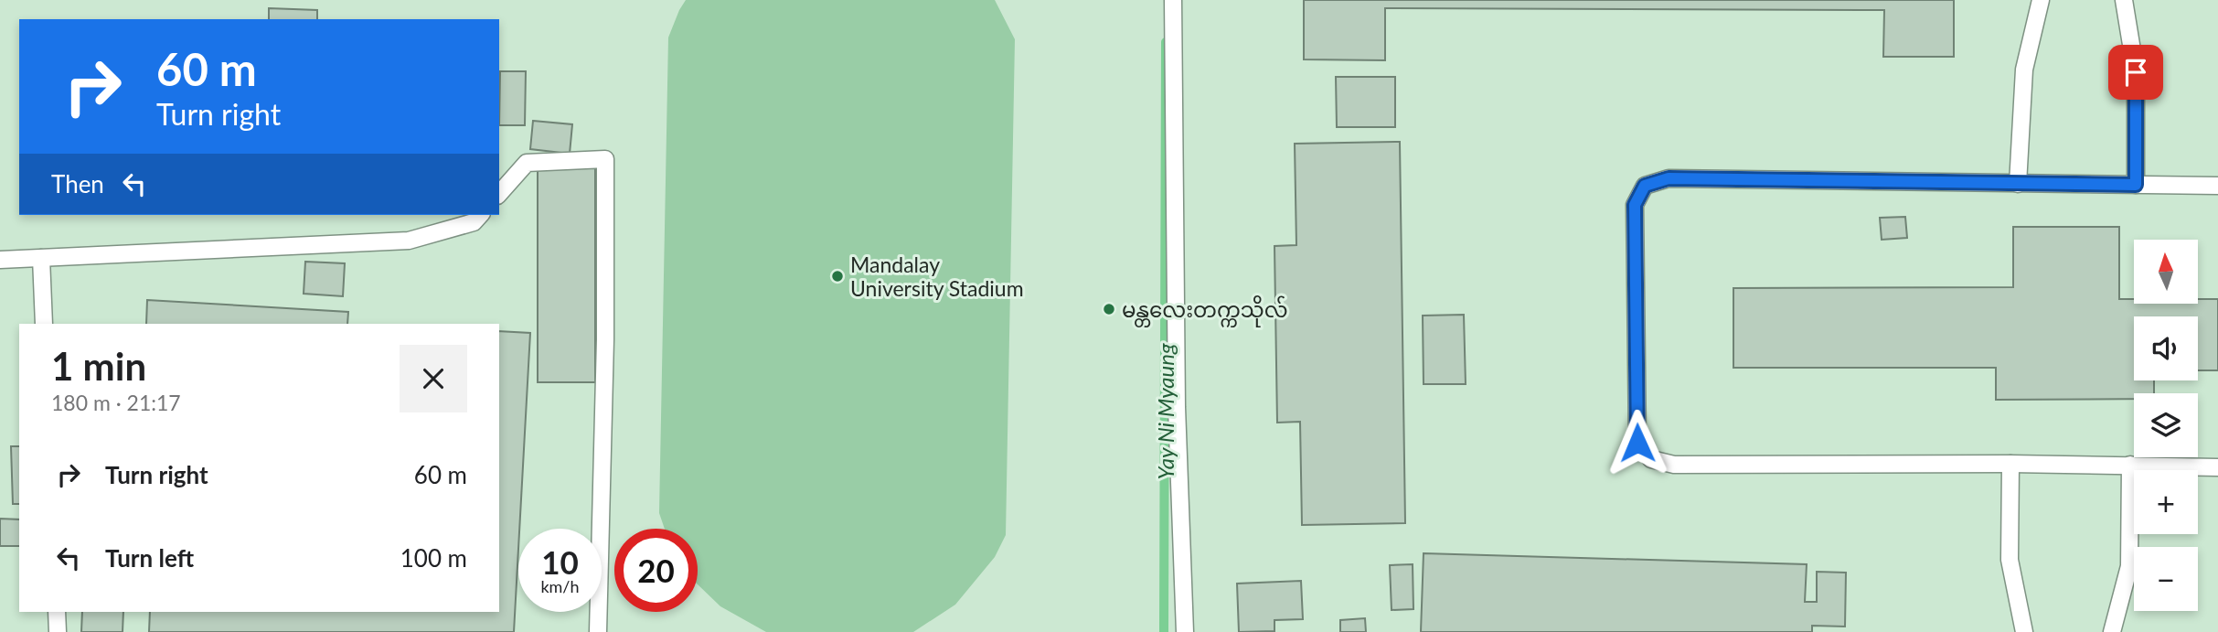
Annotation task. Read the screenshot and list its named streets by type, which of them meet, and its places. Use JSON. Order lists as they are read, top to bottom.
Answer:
{
  "water": ["Yay Ni Myaung"],
  "places": ["Mandalay University Stadium", "မန္တလေးတက္ကသိုလ်"],
  "north": "top",
  "page": {
    "turn": ["60 m", "Turn right"],
    "then": "Then",
    "map_buttons": ["+", "−"],
    "heading": ["1 min", "180 m · 21:17"],
    "list": [
      {
        "name": "Turn right",
        "value": "60 m"
      },
      {
        "name": "Turn left",
        "value": "100 m"
      }
    ],
    "speed": "10 km/h",
    "limit": "20"
  }
}
